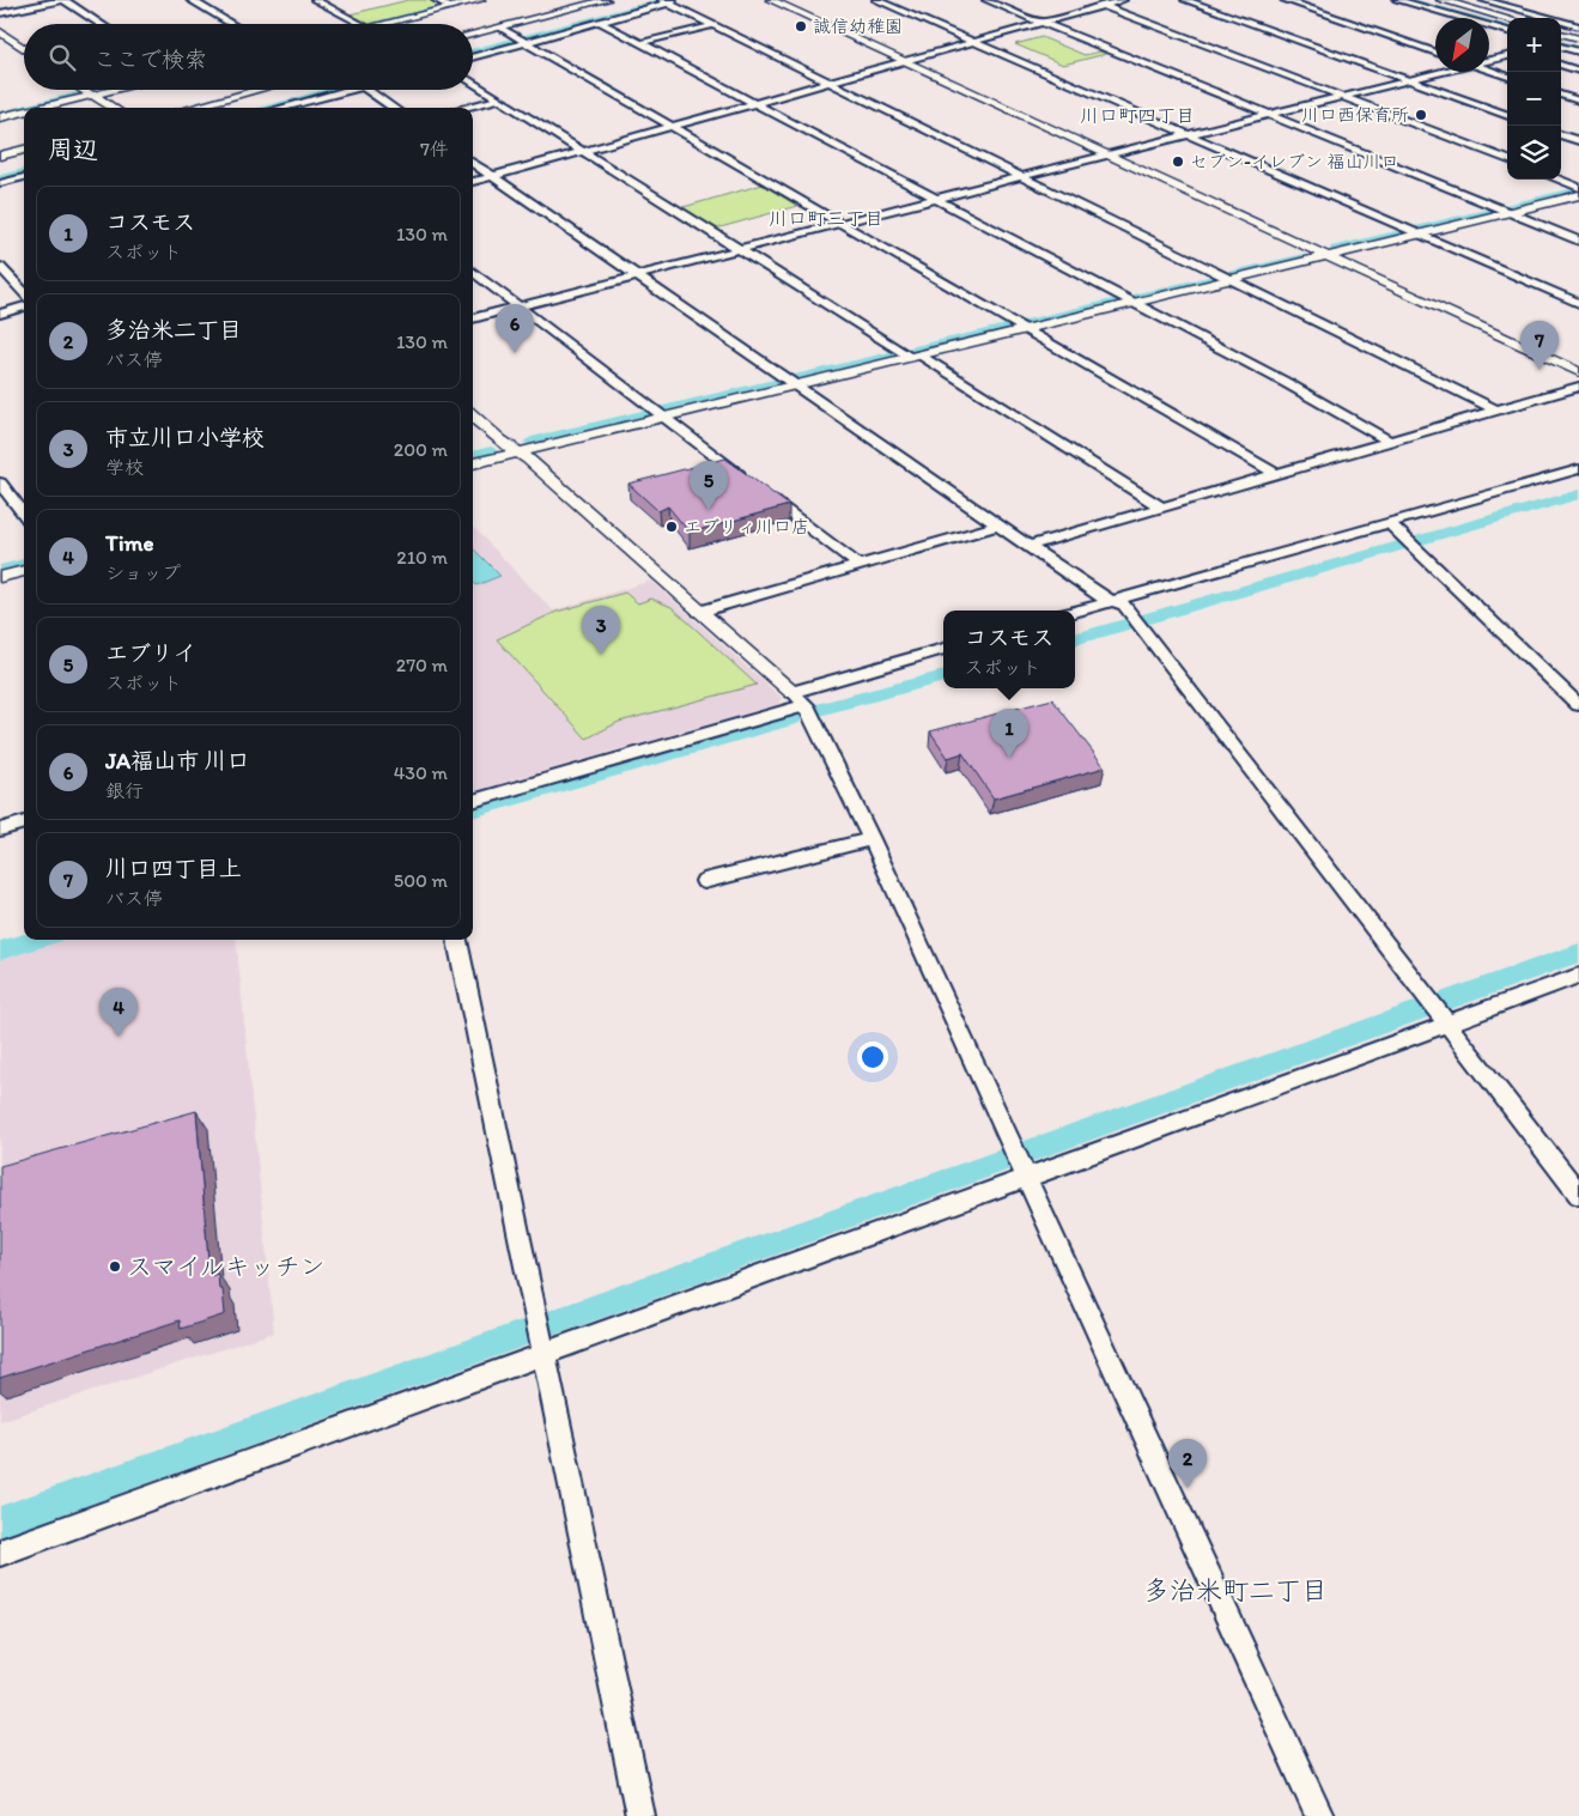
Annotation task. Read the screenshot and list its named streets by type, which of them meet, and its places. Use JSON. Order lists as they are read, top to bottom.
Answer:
{
  "districts": ["川口町四丁目", "川口町三丁目", "多治米町二丁目"],
  "places": [
    "誠信幼稚園",
    "川口西保育所",
    "セブン-イレブン 福山川口",
    "エブリィ川口店",
    "スマイルキッチン"
  ],
  "north": "bottom left",
  "page": {
    "map_buttons": ["+", "−"],
    "search": "ここで検索",
    "heading": ["周辺", "7件"],
    "list": [
      {
        "mark": "1",
        "name": "コスモス",
        "note": "スポット",
        "value": "130 m"
      },
      {
        "mark": "2",
        "name": "多治米二丁目",
        "note": "バス停",
        "value": "130 m"
      },
      {
        "mark": "3",
        "name": "市立川口小学校",
        "note": "学校",
        "value": "200 m"
      },
      {
        "mark": "4",
        "name": "Time",
        "note": "ショップ",
        "value": "210 m"
      },
      {
        "mark": "5",
        "name": "エブリイ",
        "note": "スポット",
        "value": "270 m"
      },
      {
        "mark": "6",
        "name": "JA福山市 川口",
        "note": "銀行",
        "value": "430 m"
      },
      {
        "mark": "7",
        "name": "川口四丁目上",
        "note": "バス停",
        "value": "500 m"
      }
    ],
    "pins": [
      "6",
      "7",
      "5",
      "3",
      "1",
      "4",
      "2"
    ],
    "popup": ["コスモス", "スポット"]
  }
}
